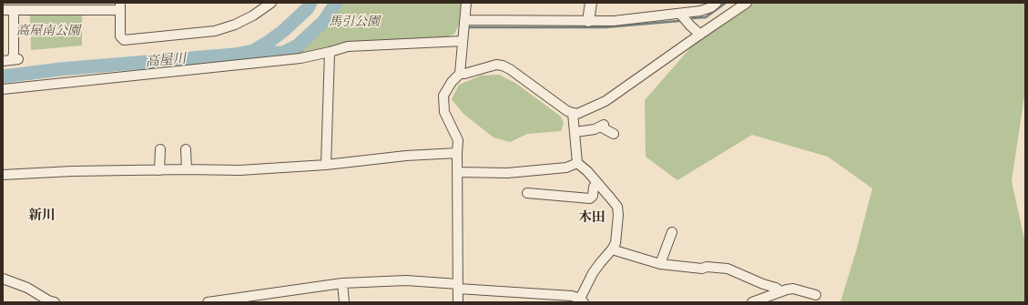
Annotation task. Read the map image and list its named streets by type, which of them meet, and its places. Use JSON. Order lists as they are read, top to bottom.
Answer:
{
  "districts": ["新川", "木田"],
  "water": ["高屋川"],
  "parks": ["馬引公園", "高屋南公園"]
}
